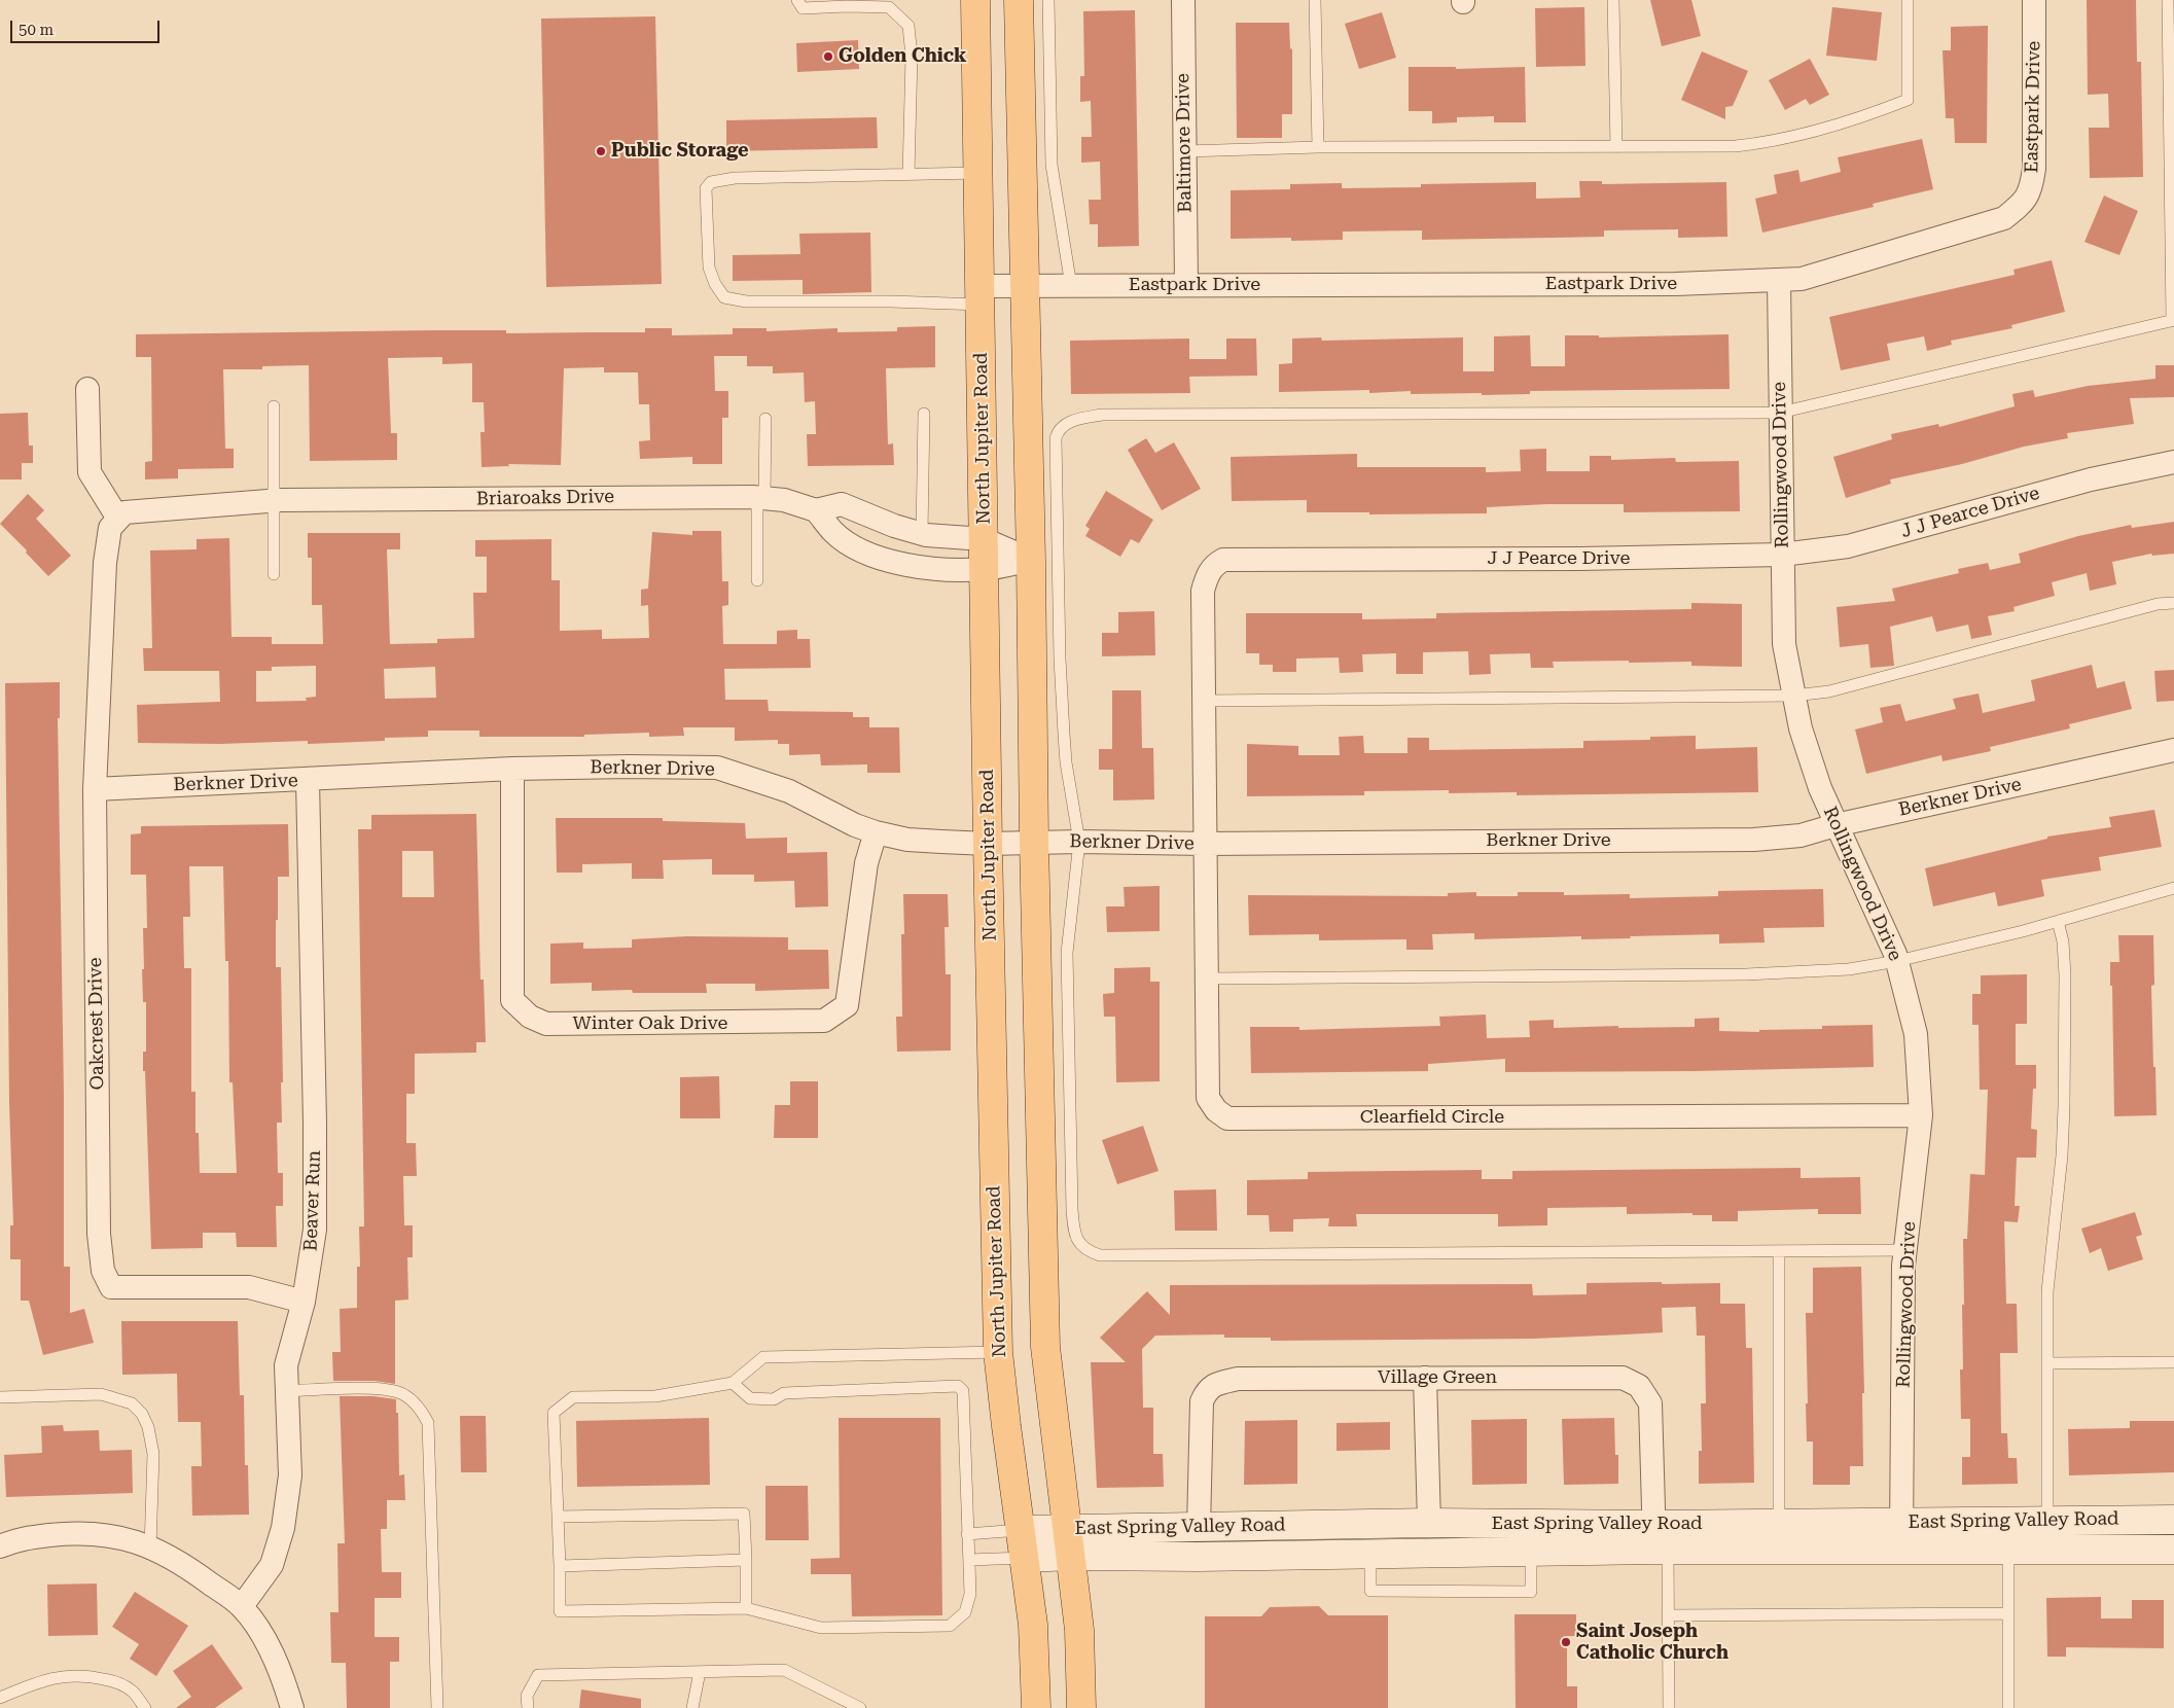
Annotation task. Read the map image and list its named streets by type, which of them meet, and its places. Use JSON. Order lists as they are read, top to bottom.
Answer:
{
  "streets": {
    "main road": ["North Jupiter Road"],
    "street": [
      "Eastpark Drive",
      "Baltimore Drive",
      "Rollingwood Drive",
      "Briaroaks Drive",
      "J J Pearce Drive",
      "Berkner Drive",
      "Oakcrest Drive",
      "Winter Oak Drive",
      "Clearfield Circle",
      "Beaver Run",
      "Village Green",
      "East Spring Valley Road"
    ]
  },
  "crossings": [
    ["Eastpark Drive", "Baltimore Drive"],
    ["Eastpark Drive", "North Jupiter Road"],
    ["Eastpark Drive", "Rollingwood Drive"],
    ["North Jupiter Road", "Berkner Drive"],
    ["North Jupiter Road", "East Spring Valley Road"],
    ["Rollingwood Drive", "J J Pearce Drive"],
    ["Rollingwood Drive", "Berkner Drive"],
    ["Rollingwood Drive", "Clearfield Circle"],
    ["Rollingwood Drive", "East Spring Valley Road"],
    ["Briaroaks Drive", "Oakcrest Drive"],
    ["J J Pearce Drive", "Berkner Drive"],
    ["J J Pearce Drive", "Clearfield Circle"],
    ["Berkner Drive", "Oakcrest Drive"],
    ["Berkner Drive", "Winter Oak Drive"],
    ["Berkner Drive", "Clearfield Circle"],
    ["Berkner Drive", "Beaver Run"],
    ["Oakcrest Drive", "Beaver Run"],
    ["Village Green", "East Spring Valley Road"]
  ],
  "places": ["Golden Chick", "Public Storage", "Saint Joseph Catholic Church"],
  "scale_bar": "50 m"
}
